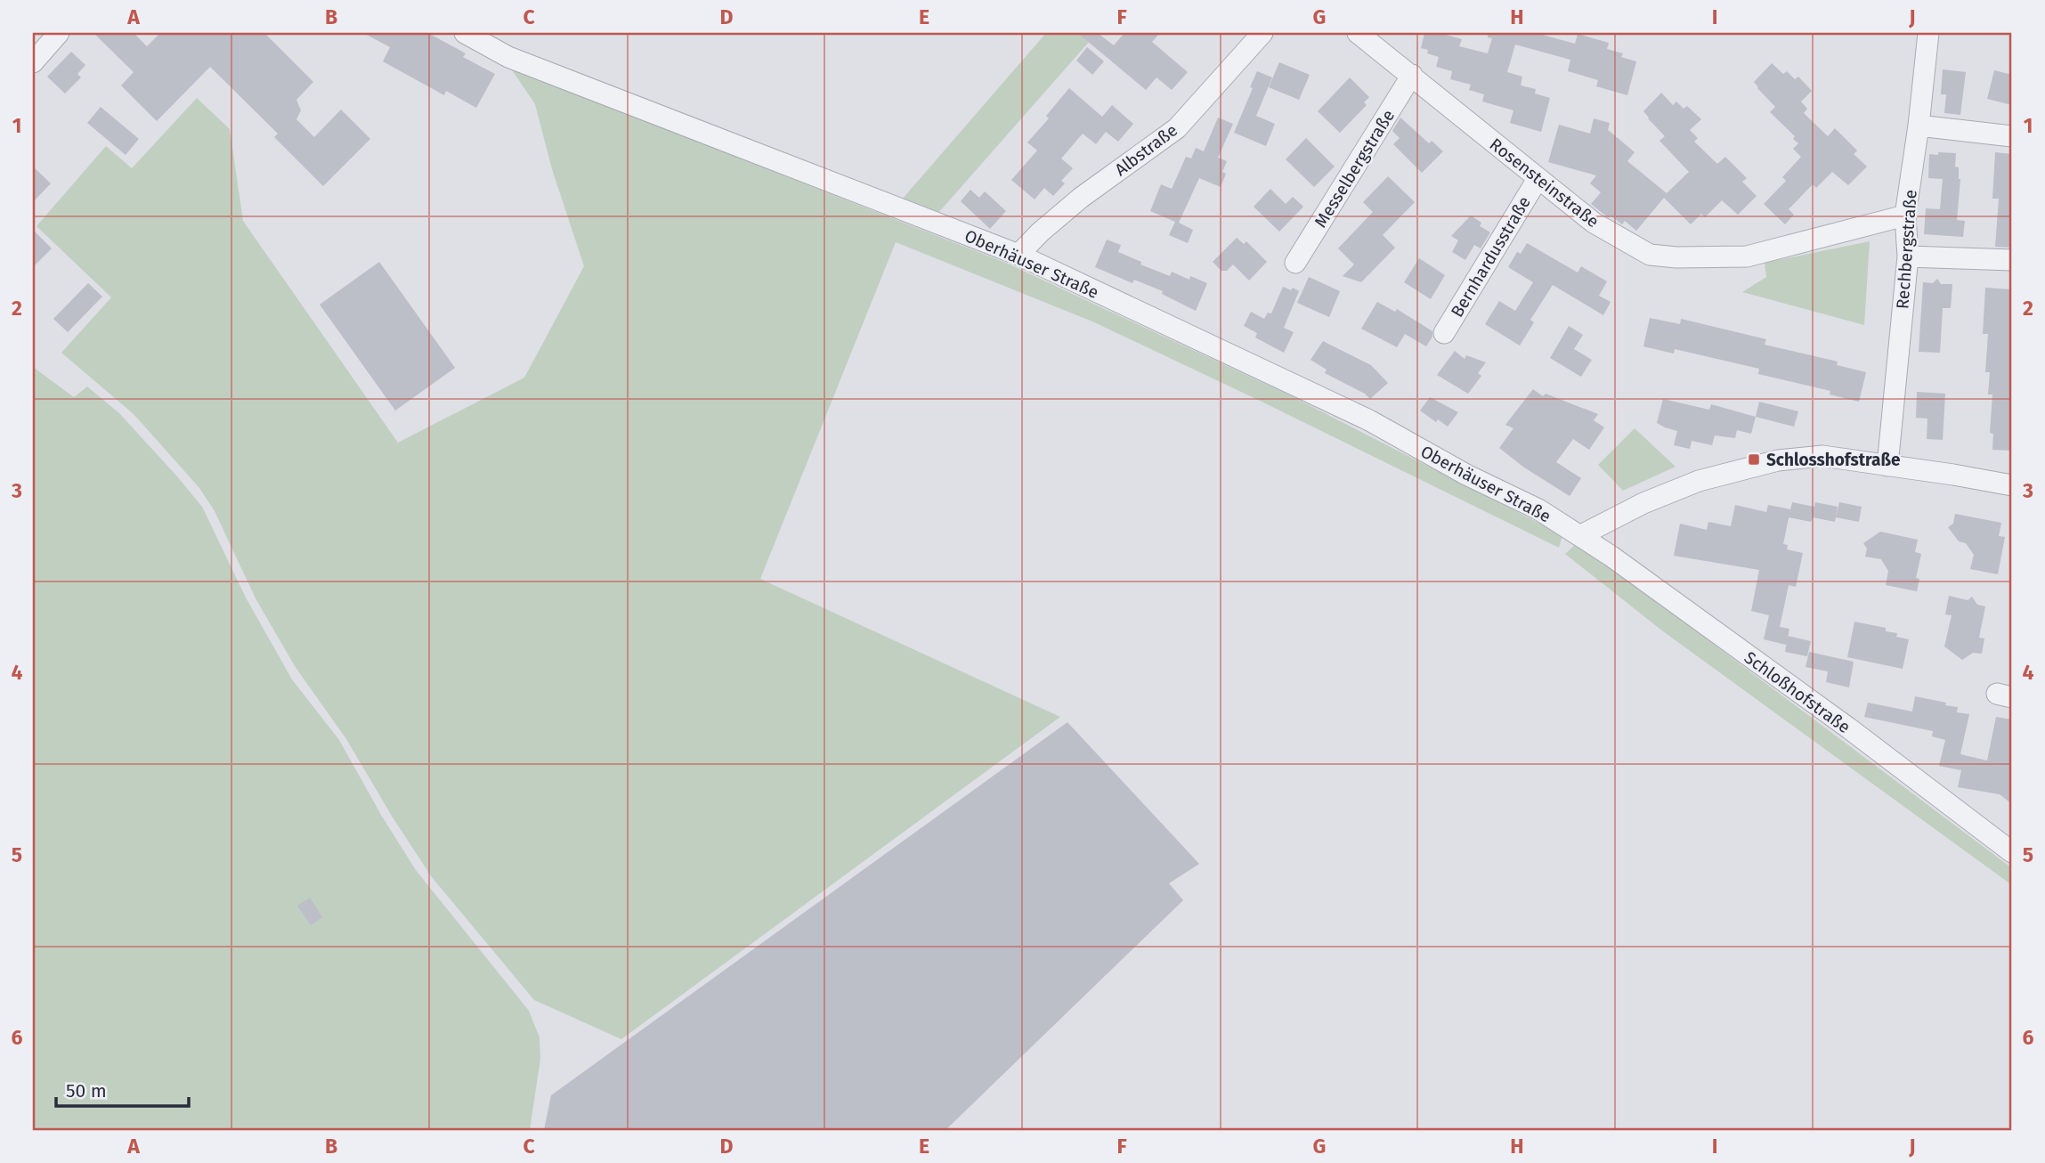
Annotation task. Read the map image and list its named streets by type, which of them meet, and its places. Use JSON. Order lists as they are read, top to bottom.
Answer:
{
  "streets": {
    "street": [
      "Albstraße",
      "Messelbergstraße",
      "Rosensteinstraße",
      "Rechbergstraße",
      "Bernhardusstraße",
      "Oberhäuser Straße",
      "Schloßhofstraße"
    ]
  },
  "crossings": [
    ["Albstraße", "Oberhäuser Straße"],
    ["Messelbergstraße", "Rosensteinstraße"],
    ["Rosensteinstraße", "Rechbergstraße"],
    ["Rosensteinstraße", "Bernhardusstraße"],
    ["Oberhäuser Straße", "Schloßhofstraße"]
  ],
  "places": {
    "transit": ["Schlosshofstraße"]
  },
  "scale_bar": "50 m",
  "grid": {
    "columns": [
      "A",
      "B",
      "C",
      "D",
      "E",
      "F",
      "G",
      "H",
      "I",
      "J"
    ],
    "rows": [
      "1",
      "2",
      "3",
      "4",
      "5",
      "6"
    ]
  }
}
